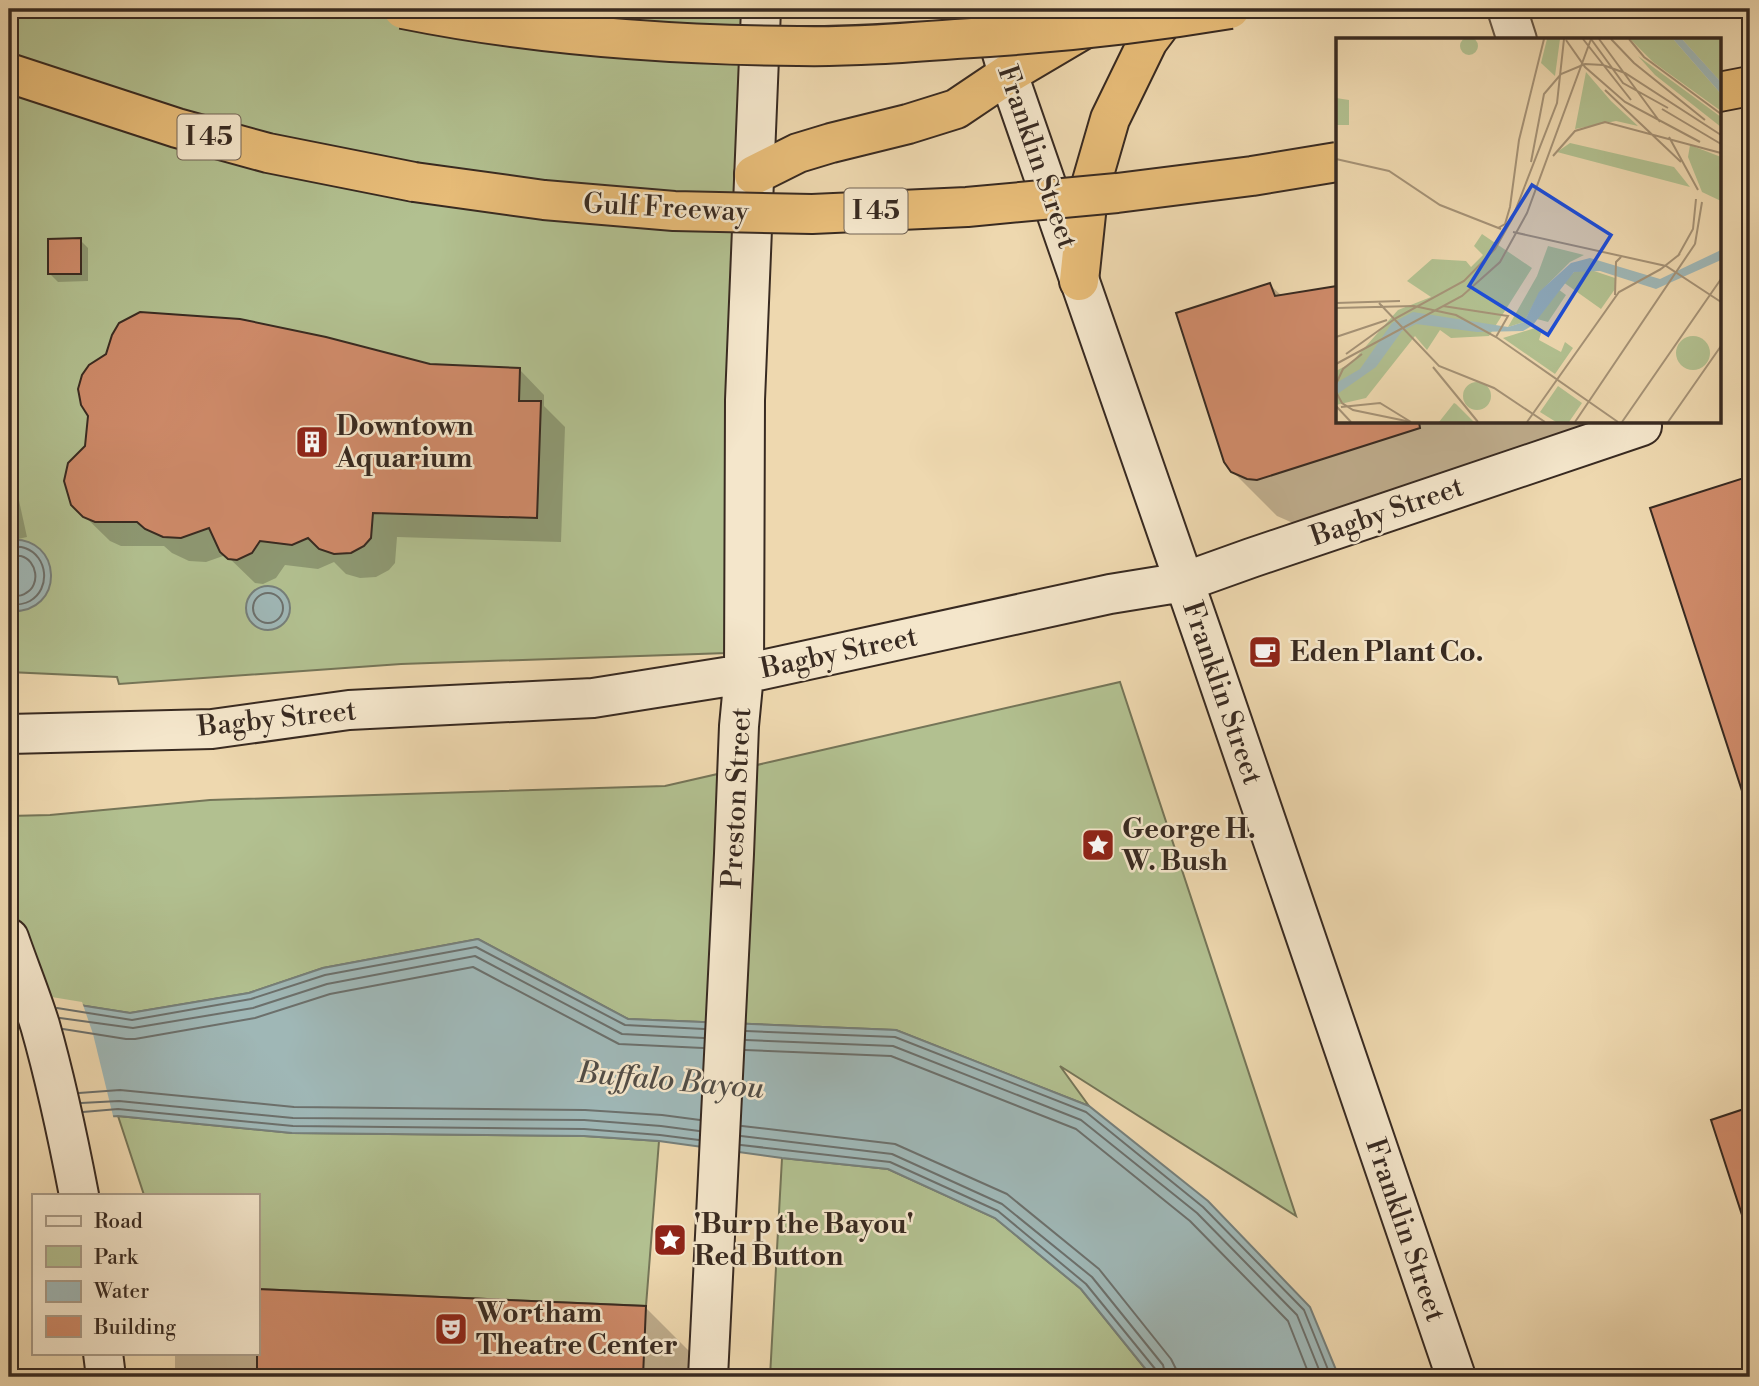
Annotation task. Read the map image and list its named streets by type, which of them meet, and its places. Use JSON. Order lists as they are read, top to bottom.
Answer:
{
  "streets": {
    "highway": ["I 45", "Gulf Freeway"],
    "street": ["Franklin Street", "Bagby Street", "Preston Street"]
  },
  "crossings": [
    ["Franklin Street", "Bagby Street"],
    ["Bagby Street", "Preston Street"]
  ],
  "water": ["Buffalo Bayou"],
  "places": {
    "building": ["Downtown Aquarium"],
    "cafe": ["Eden Plant Co."],
    "place": ["George H. W. Bush", "'Burp the Bayou' Red Button"],
    "theatre": ["Wortham Theatre Center"]
  },
  "legend": [
    "Road",
    "Park",
    "Water",
    "Building"
  ]
}
